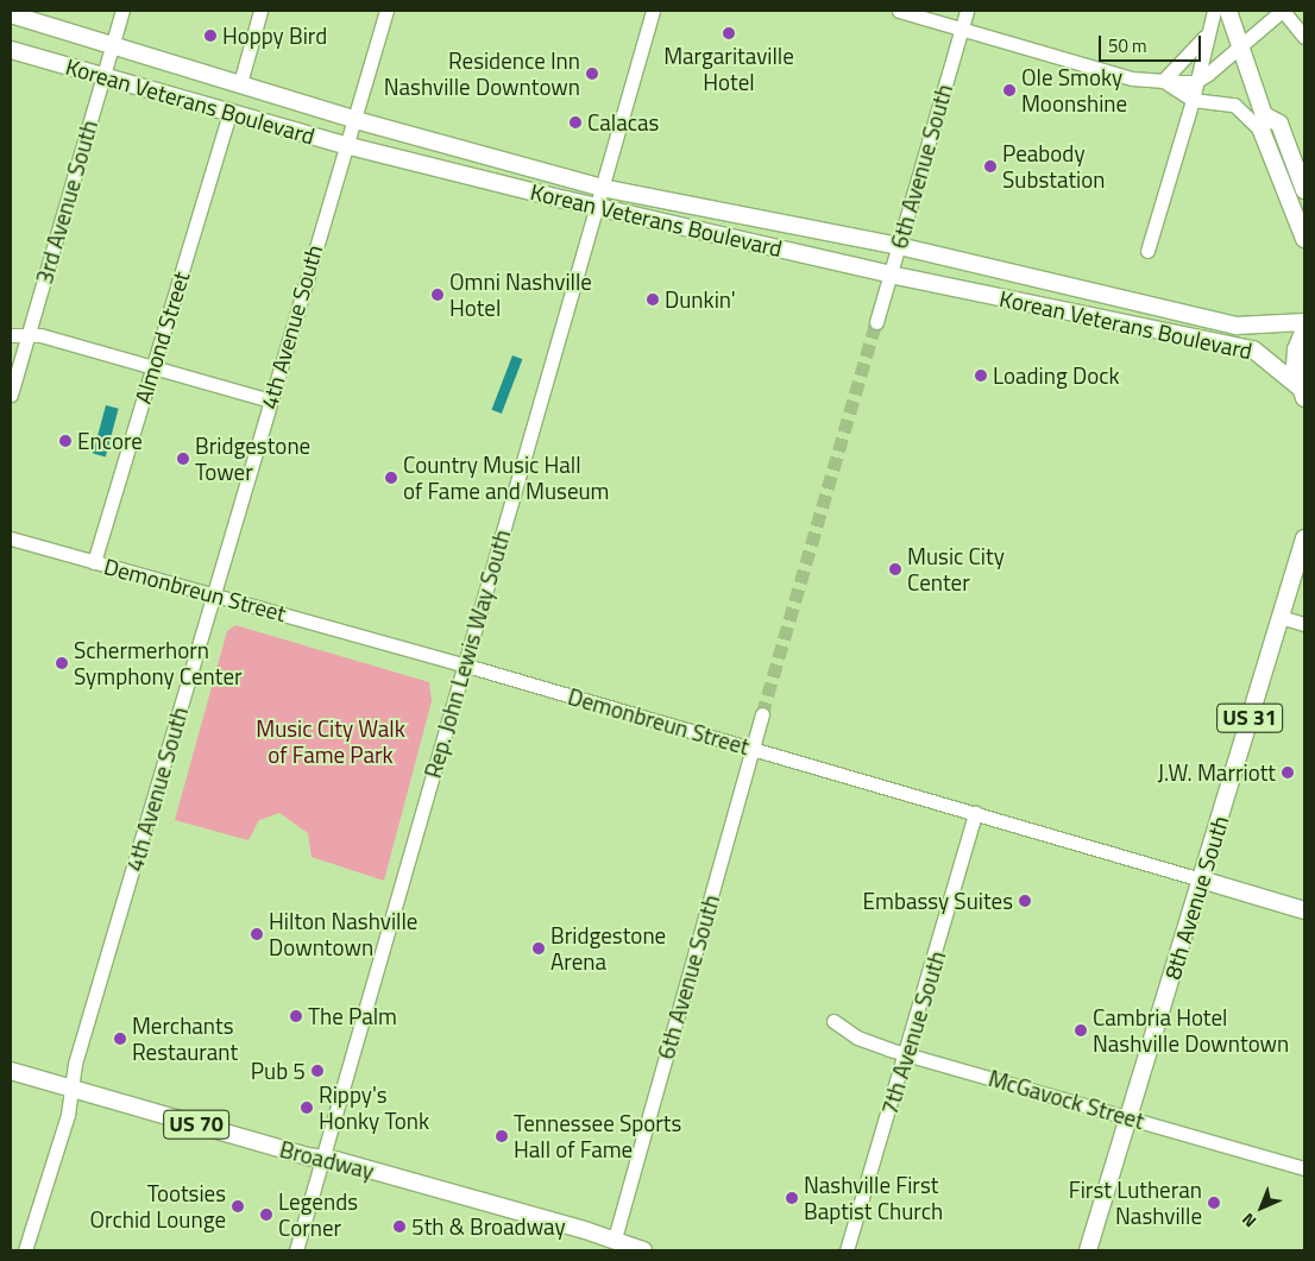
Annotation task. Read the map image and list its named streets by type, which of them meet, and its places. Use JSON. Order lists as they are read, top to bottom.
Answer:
{
  "streets": {
    "main road": [
      "Korean Veterans Boulevard",
      "Demonbreun Street",
      "US 31",
      "8th Avenue South",
      "US 70",
      "Broadway"
    ],
    "street": [
      "6th Avenue South",
      "3rd Avenue South",
      "4th Avenue South",
      "Almond Street",
      "Rep. John Lewis Way South",
      "7th Avenue South",
      "McGavock Street"
    ]
  },
  "crossings": [
    ["Korean Veterans Boulevard", "6th Avenue South"],
    ["Korean Veterans Boulevard", "3rd Avenue South"],
    ["Korean Veterans Boulevard", "4th Avenue South"],
    ["Korean Veterans Boulevard", "Almond Street"],
    ["Korean Veterans Boulevard", "Rep. John Lewis Way South"],
    ["6th Avenue South", "Demonbreun Street"],
    ["6th Avenue South", "Broadway"],
    ["4th Avenue South", "Demonbreun Street"],
    ["4th Avenue South", "Broadway"],
    ["Almond Street", "Demonbreun Street"],
    ["Demonbreun Street", "Rep. John Lewis Way South"],
    ["Demonbreun Street", "8th Avenue South"],
    ["Demonbreun Street", "7th Avenue South"],
    ["Rep. John Lewis Way South", "Broadway"],
    ["8th Avenue South", "McGavock Street"],
    ["7th Avenue South", "McGavock Street"]
  ],
  "parks": ["Music City Walk of Fame Park"],
  "places": [
    "Margaritaville Hotel",
    "Hoppy Bird",
    "Residence Inn Nashville Downtown",
    "Ole Smoky Moonshine",
    "Calacas",
    "Peabody Substation",
    "Omni Nashville Hotel",
    "Dunkin'",
    "Loading Dock",
    "Encore",
    "Bridgestone Tower",
    "Country Music Hall of Fame and Museum",
    "Music City Center",
    "Schermerhorn Symphony Center",
    "J.W. Marriott",
    "Embassy Suites",
    "Hilton Nashville Downtown",
    "Bridgestone Arena",
    "The Palm",
    "Cambria Hotel Nashville Downtown",
    "Merchants Restaurant",
    "Pub 5",
    "Rippy's Honky Tonk",
    "Tennessee Sports Hall of Fame",
    "Nashville First Baptist Church",
    "First Lutheran Nashville",
    "Tootsies Orchid Lounge",
    "Legends Corner",
    "5th & Broadway"
  ],
  "scale_bar": "50 m",
  "north": "bottom left"
}
